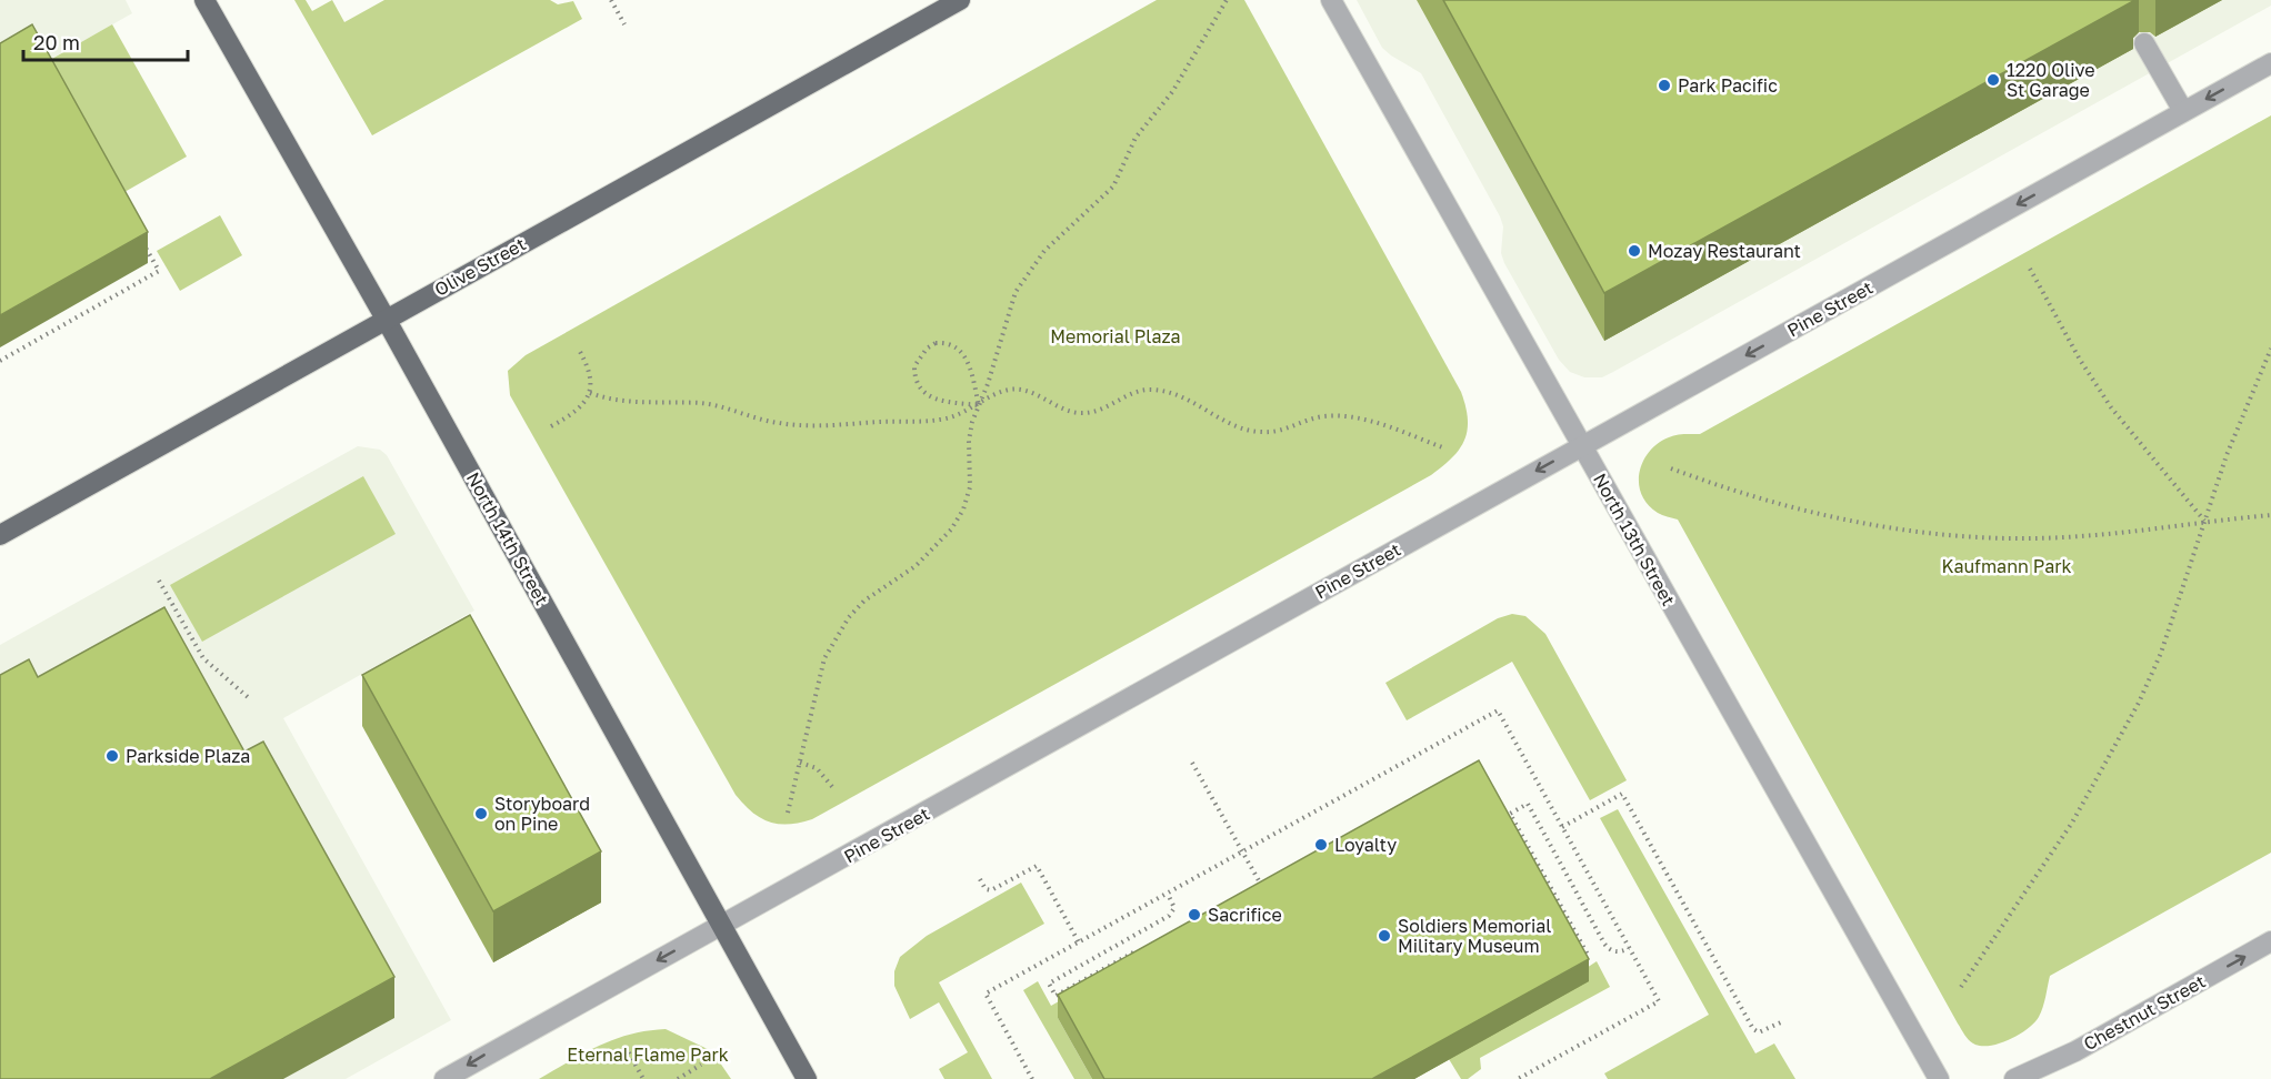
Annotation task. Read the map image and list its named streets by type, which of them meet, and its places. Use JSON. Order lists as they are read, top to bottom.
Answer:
{
  "streets": {
    "main road": ["Olive Street", "North 14th Street"],
    "street": ["Pine Street", "North 13th Street", "Chestnut Street"]
  },
  "crossings": [
    ["Olive Street", "North 14th Street"],
    ["Pine Street", "North 14th Street"],
    ["Pine Street", "North 13th Street"]
  ],
  "one_way": ["Pine Street", "Chestnut Street"],
  "parks": ["Memorial Plaza", "Kaufmann Park", "Eternal Flame Park"],
  "places": [
    "1220 Olive St Garage",
    "Park Pacific",
    "Mozay Restaurant",
    "Parkside Plaza",
    "Storyboard on Pine",
    "Loyalty",
    "Sacrifice",
    "Soldiers Memorial Military Museum"
  ],
  "scale_bar": "20 m"
}
